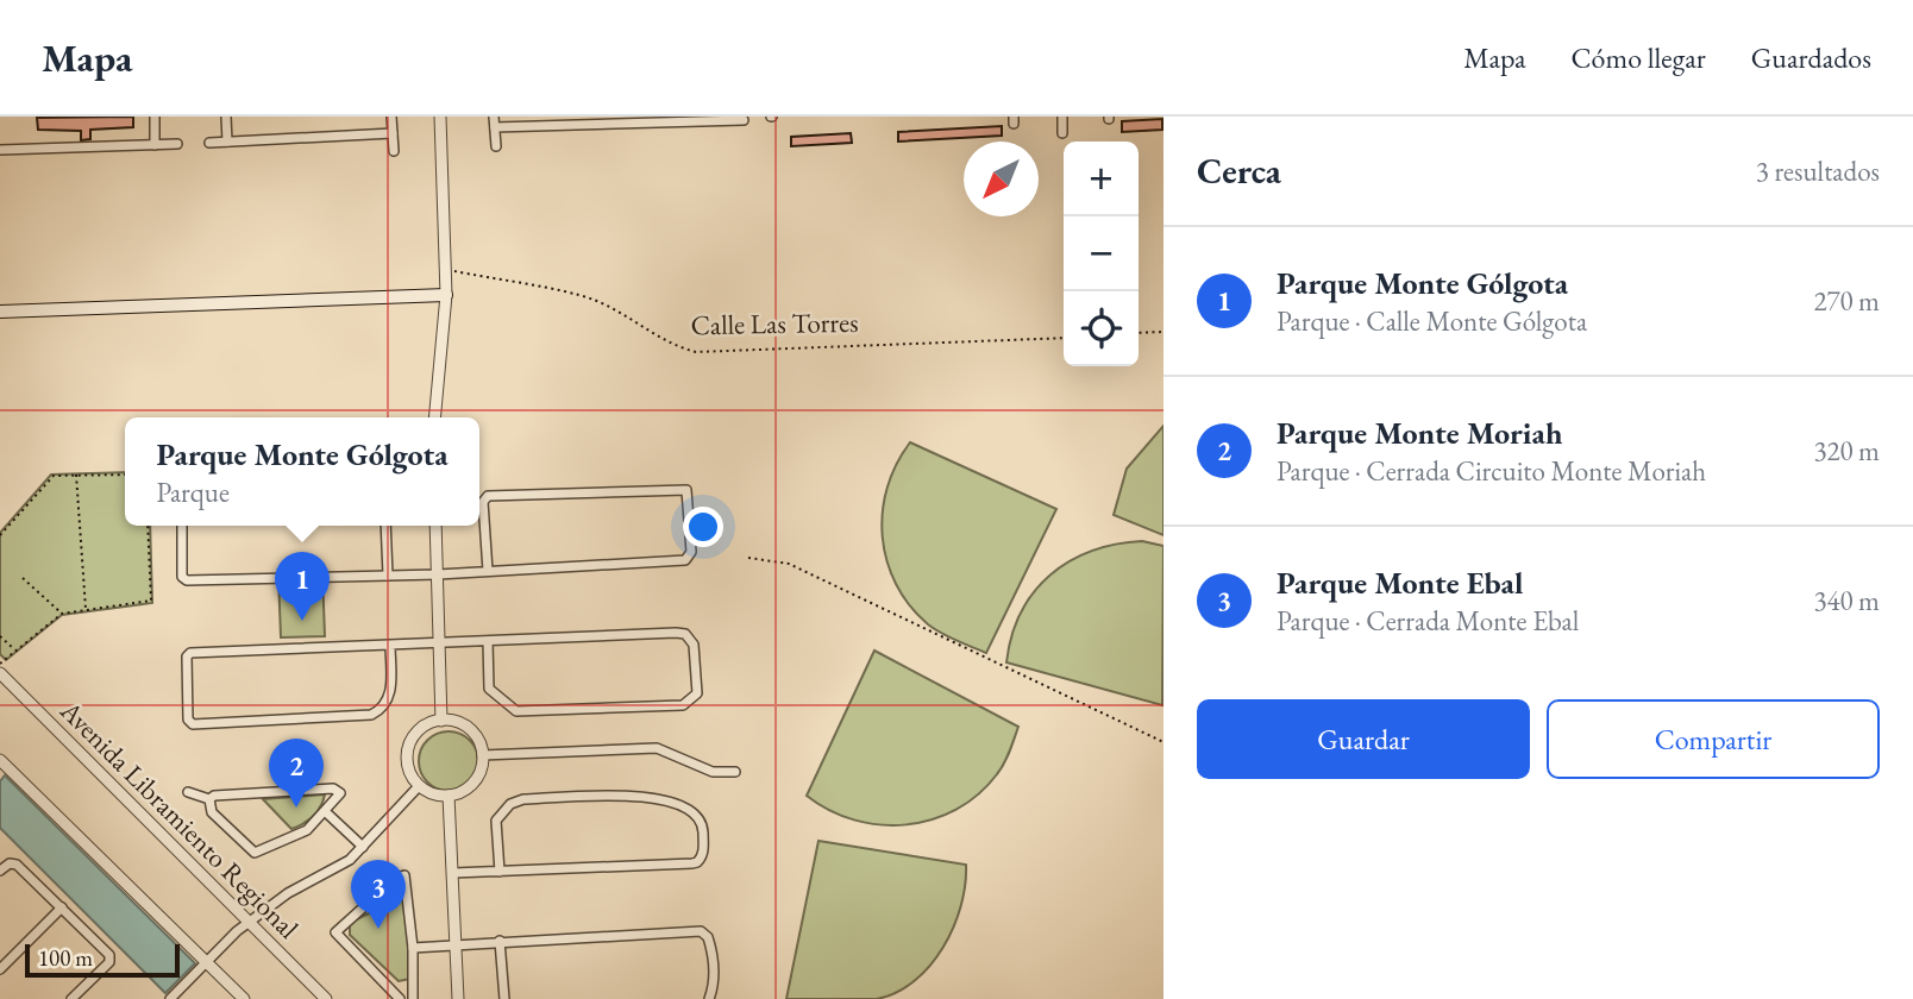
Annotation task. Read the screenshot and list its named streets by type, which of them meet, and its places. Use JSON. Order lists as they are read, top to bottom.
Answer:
{
  "streets": {
    "street": ["Avenida Libramiento Regional"],
    "path": ["Calle Las Torres"]
  },
  "scale_bar": "100 m",
  "north": "bottom left",
  "page": {
    "header": "Mapa",
    "nav": ["Mapa", "Cómo llegar", "Guardados"],
    "heading": ["Cerca", "3 resultados"],
    "map_buttons": ["+", "−"],
    "list": [
      {
        "mark": "1",
        "name": "Parque Monte Gólgota",
        "note": "Parque · Calle Monte Gólgota",
        "value": "270 m"
      },
      {
        "mark": "2",
        "name": "Parque Monte Moriah",
        "note": "Parque · Cerrada Circuito Monte Moriah",
        "value": "320 m"
      },
      {
        "mark": "3",
        "name": "Parque Monte Ebal",
        "note": "Parque · Cerrada Monte Ebal",
        "value": "340 m"
      }
    ],
    "popup": ["Parque Monte Gólgota", "Parque"],
    "pins": ["1", "2", "3"],
    "buttons": ["Guardar", "Compartir"],
    "scale": "100 m"
  }
}
